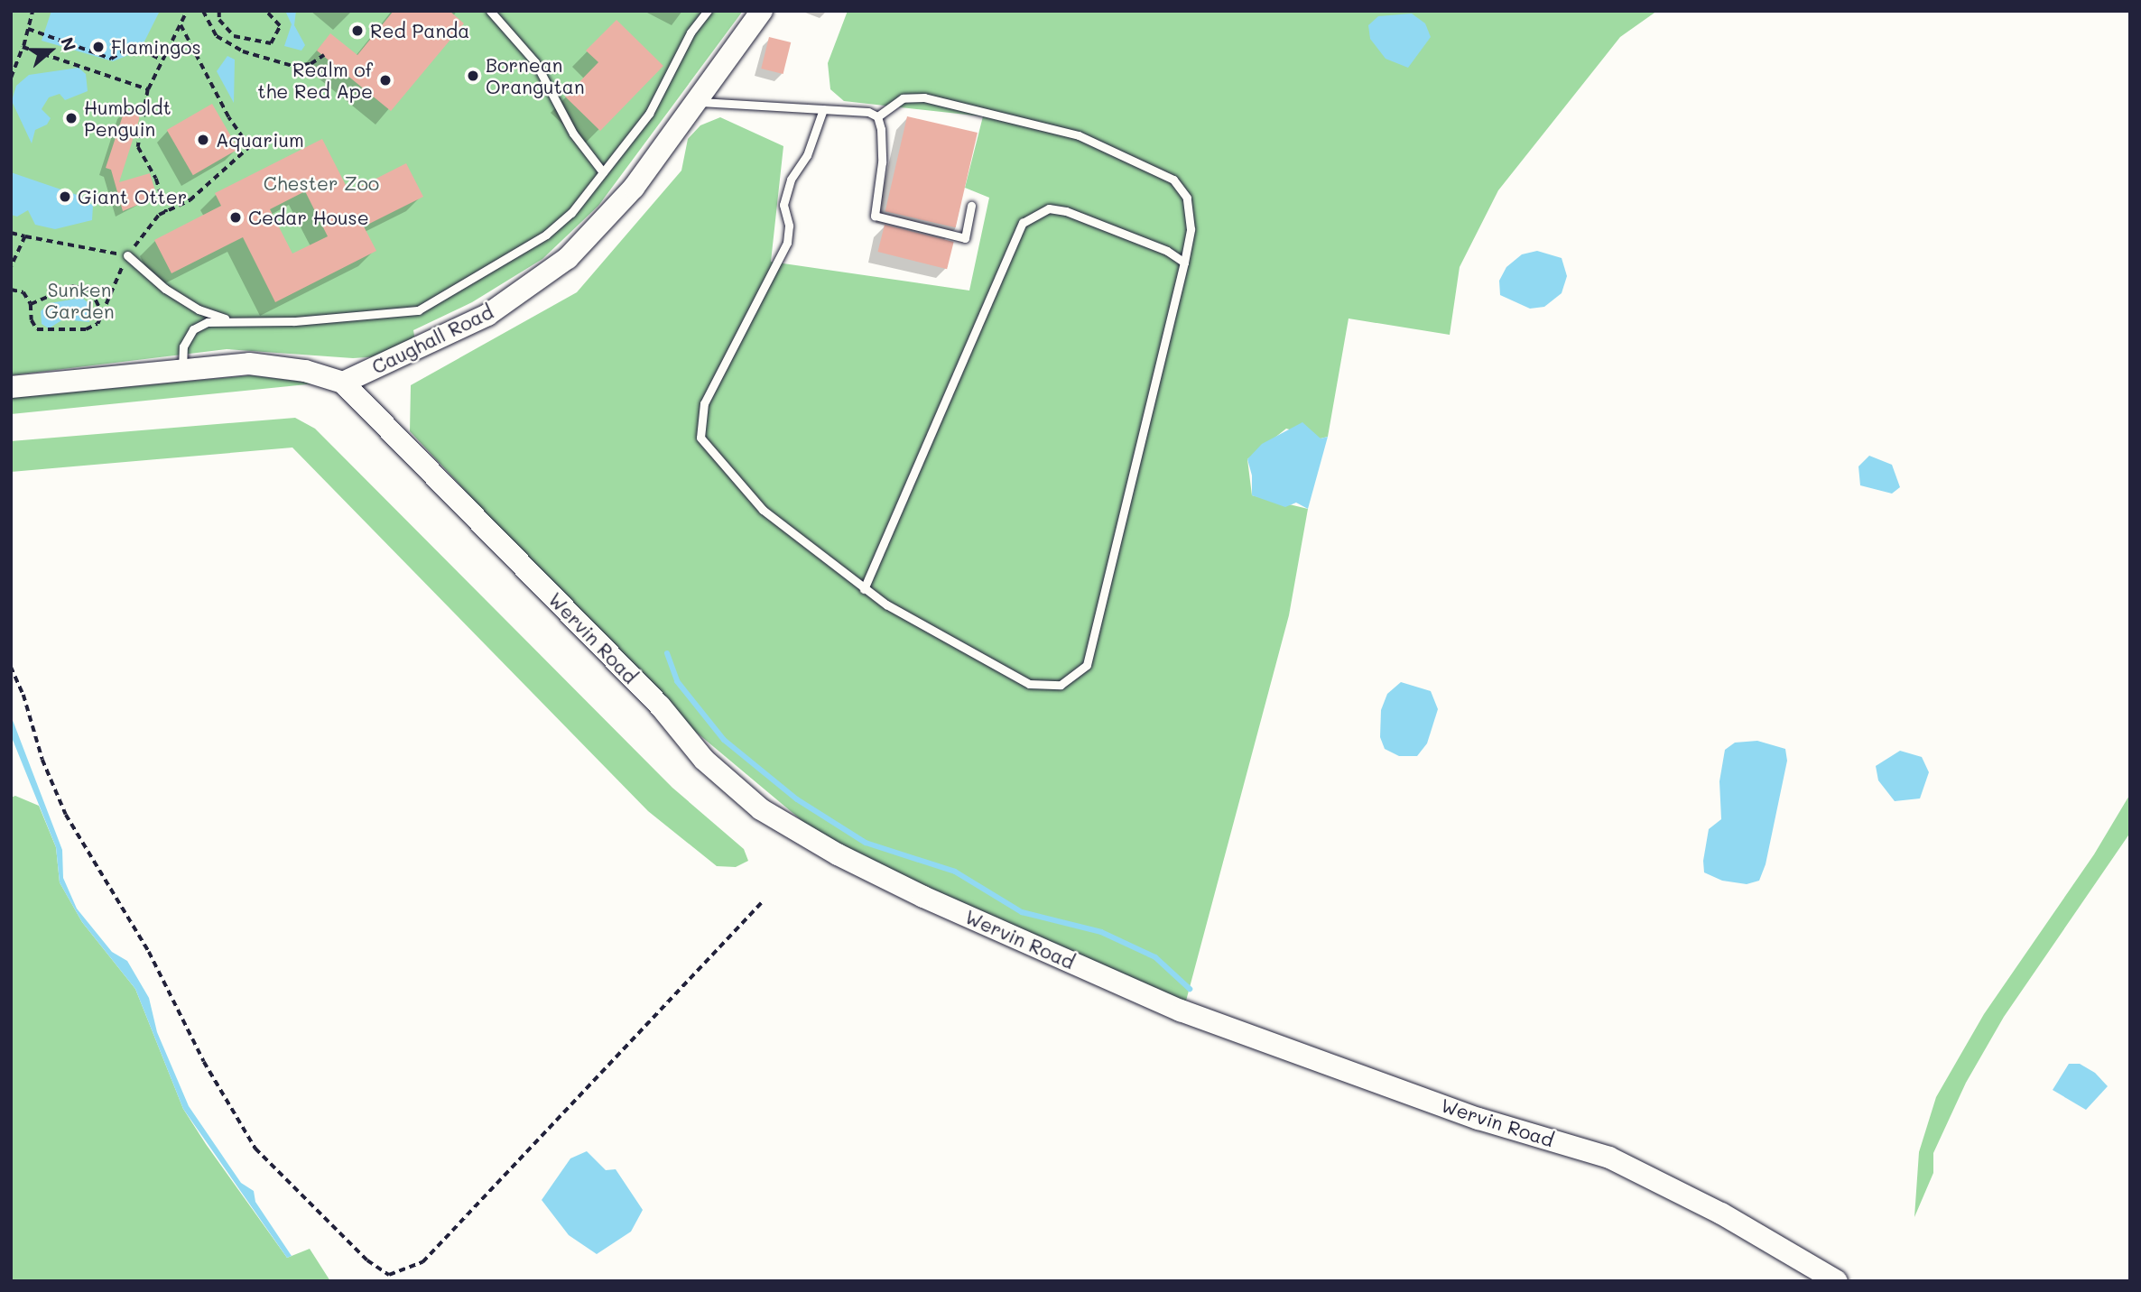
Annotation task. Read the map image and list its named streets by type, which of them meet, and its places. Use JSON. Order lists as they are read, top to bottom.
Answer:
{
  "streets": {
    "street": ["Caughall Road", "Wervin Road"]
  },
  "crossings": [
    ["Caughall Road", "Wervin Road"]
  ],
  "parks": ["Chester Zoo", "Sunken Garden"],
  "places": [
    "Red Panda",
    "Flamingos",
    "Bornean Orangutan",
    "Realm of the Red Ape",
    "Humboldt Penguin",
    "Aquarium",
    "Giant Otter",
    "Cedar House"
  ],
  "north": "right"
}
